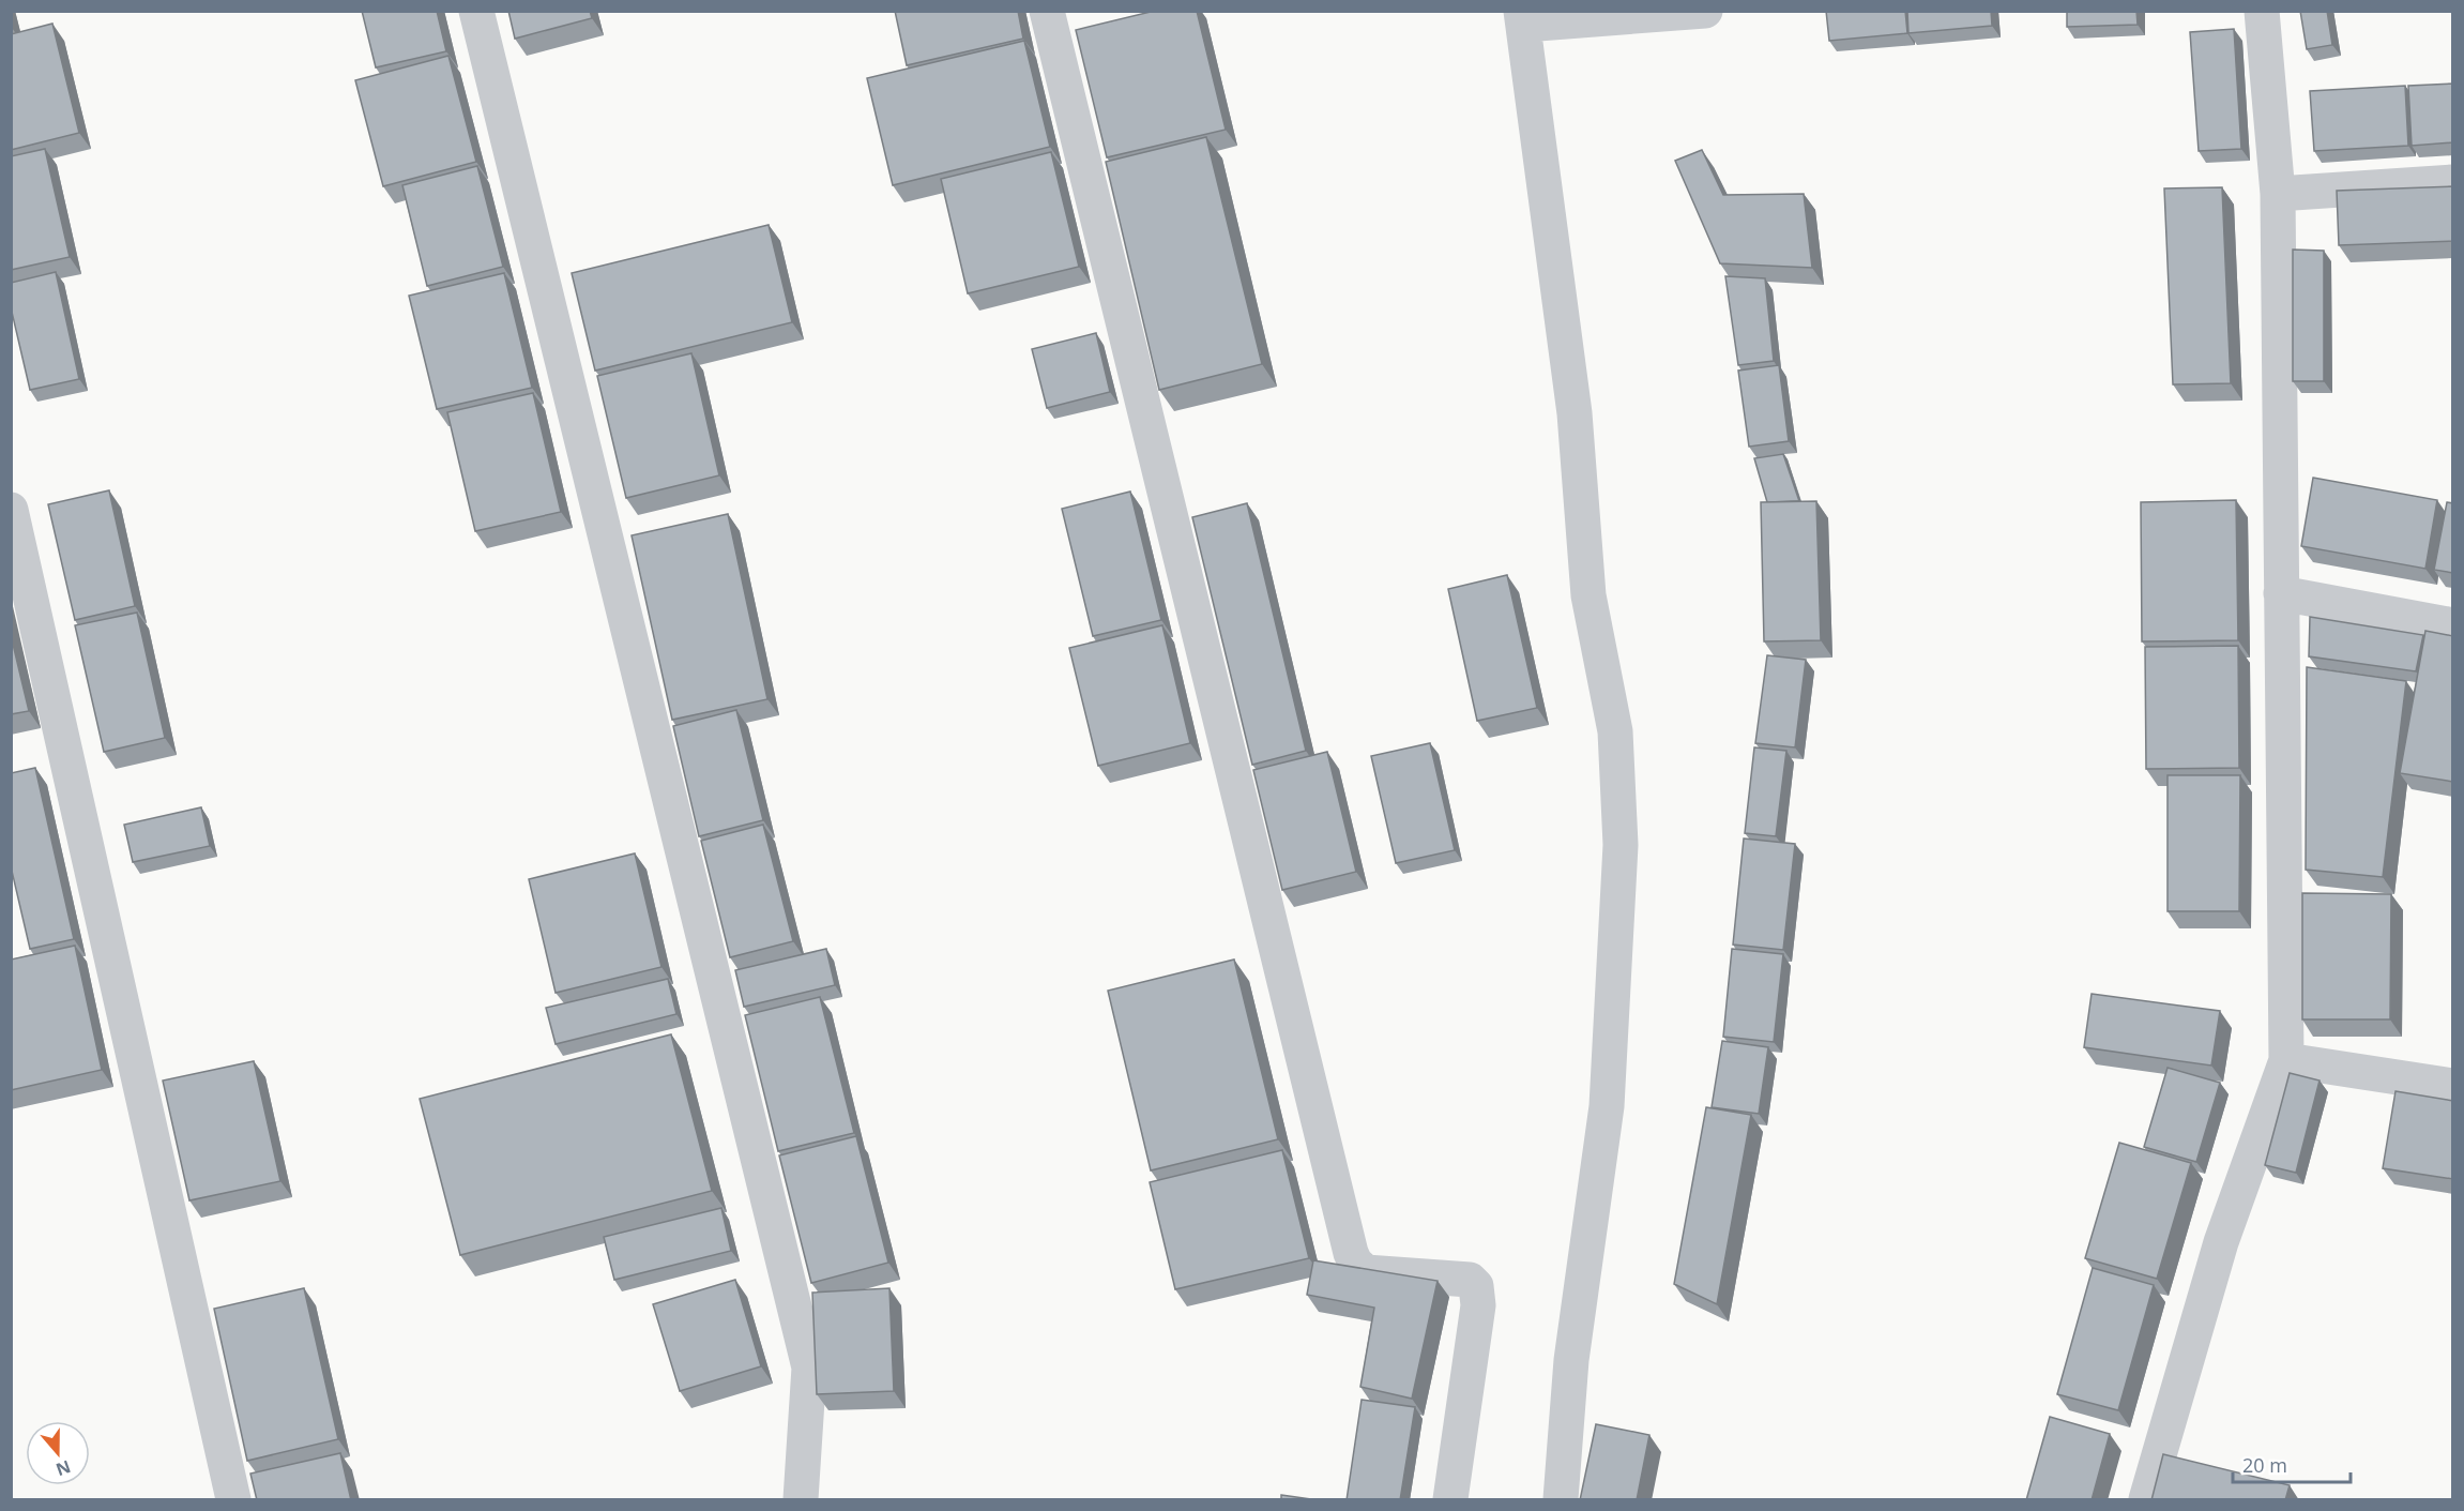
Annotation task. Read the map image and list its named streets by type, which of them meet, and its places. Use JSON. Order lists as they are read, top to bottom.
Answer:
{
  "scale_bar": "20 m",
  "north": "bottom"
}
